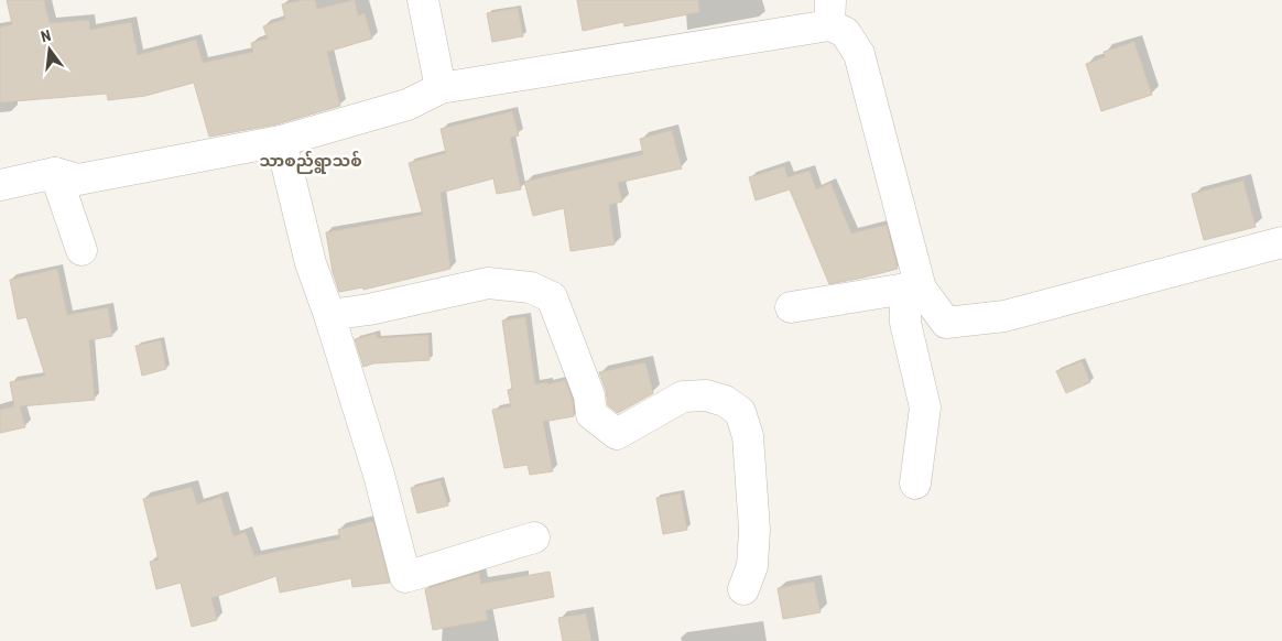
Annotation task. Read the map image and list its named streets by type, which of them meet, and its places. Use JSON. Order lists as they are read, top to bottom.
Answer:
{
  "districts": ["သာစည်ရွာသစ်"],
  "north": "top"
}
